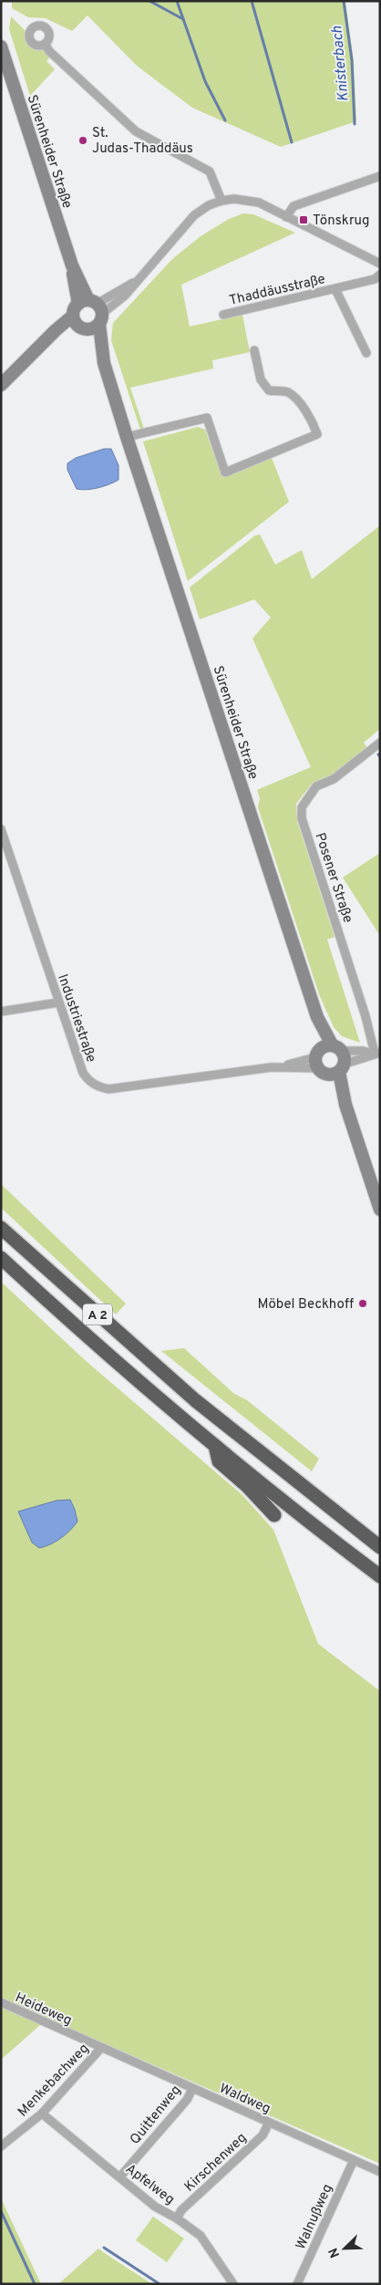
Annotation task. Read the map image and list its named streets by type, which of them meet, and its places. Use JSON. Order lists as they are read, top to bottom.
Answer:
{
  "streets": {
    "highway": ["A 2"],
    "main road": ["Sürenheider Straße"],
    "street": [
      "Thaddäusstraße",
      "Posener Straße",
      "Industriestraße",
      "Heideweg",
      "Menkebachweg",
      "Waldweg",
      "Quittenweg",
      "Kirschenweg",
      "Apfelweg",
      "Walnußweg"
    ]
  },
  "crossings": [
    ["Sürenheider Straße", "Industriestraße"],
    ["Posener Straße", "Industriestraße"],
    ["Heideweg", "Menkebachweg"],
    ["Heideweg", "Waldweg"],
    ["Menkebachweg", "Waldweg"],
    ["Menkebachweg", "Apfelweg"],
    ["Waldweg", "Quittenweg"],
    ["Waldweg", "Kirschenweg"],
    ["Waldweg", "Walnußweg"],
    ["Quittenweg", "Apfelweg"],
    ["Kirschenweg", "Apfelweg"]
  ],
  "water": ["Knisterbach"],
  "places": {
    "other": ["St. Judas-Thaddäus", "Möbel Beckhoff"],
    "transit": ["Tönskrug"]
  },
  "north": "bottom left"
}
